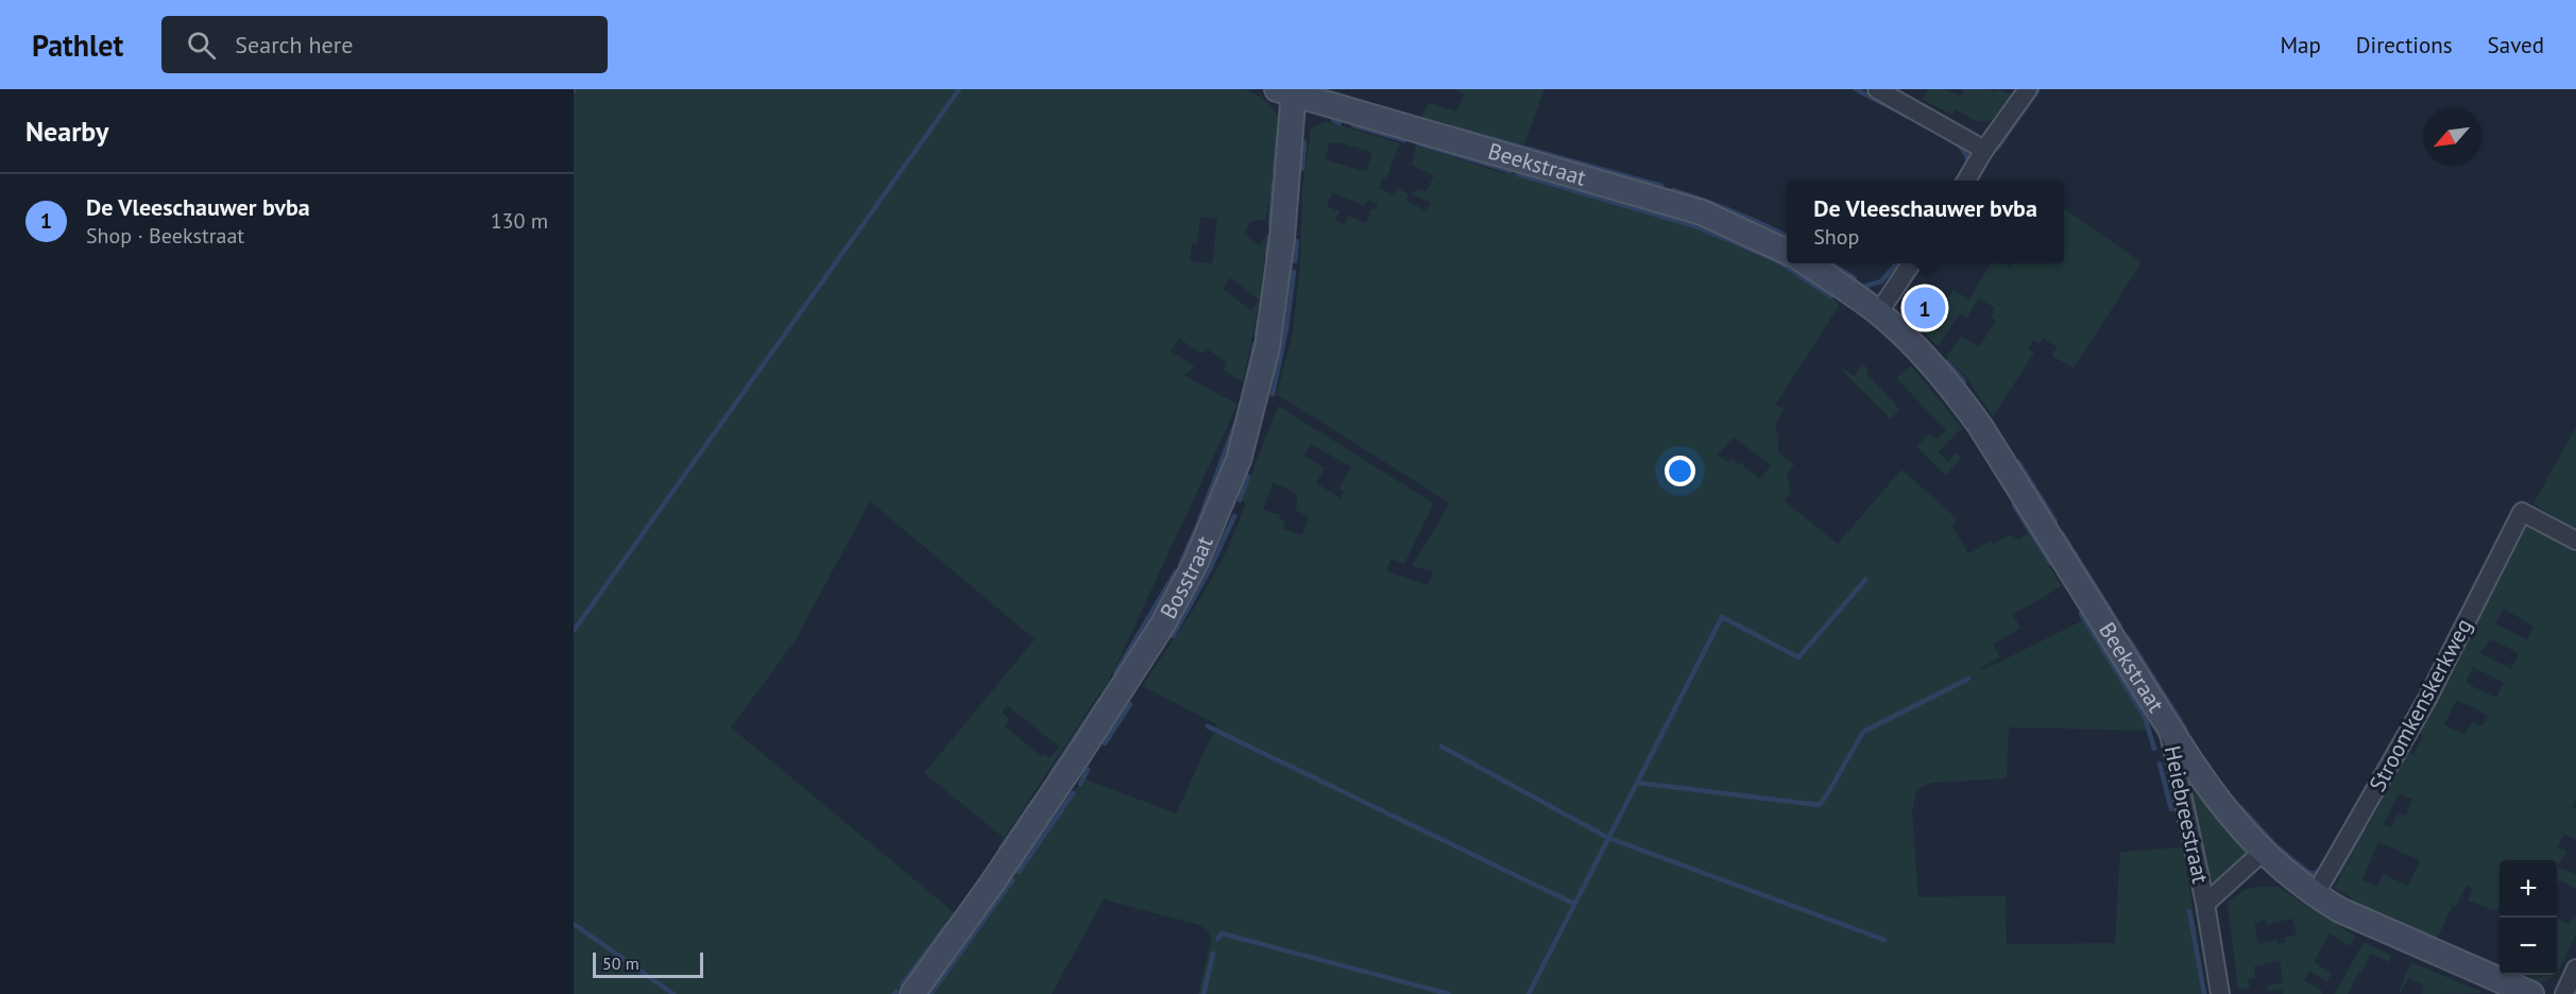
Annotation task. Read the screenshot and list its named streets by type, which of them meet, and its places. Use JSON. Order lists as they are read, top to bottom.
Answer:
{
  "streets": {
    "street": [
      "Beekstraat",
      "Bosstraat",
      "Stroomkenskerkweg",
      "Heiebreestraat"
    ]
  },
  "crossings": [
    ["Beekstraat", "Bosstraat"],
    ["Beekstraat", "Stroomkenskerkweg"],
    ["Beekstraat", "Heiebreestraat"]
  ],
  "scale_bar": "50 m",
  "north": "bottom left",
  "page": {
    "header": "Pathlet",
    "search": "Search here",
    "nav": ["Map", "Directions", "Saved"],
    "heading": "Nearby",
    "list": [
      {
        "mark": "1",
        "name": "De Vleeschauwer bvba",
        "note": "Shop · Beekstraat",
        "value": "130 m"
      }
    ],
    "popup": ["De Vleeschauwer bvba", "Shop"],
    "pins": "1",
    "map_buttons": ["+", "−"],
    "scale": "50 m"
  }
}
